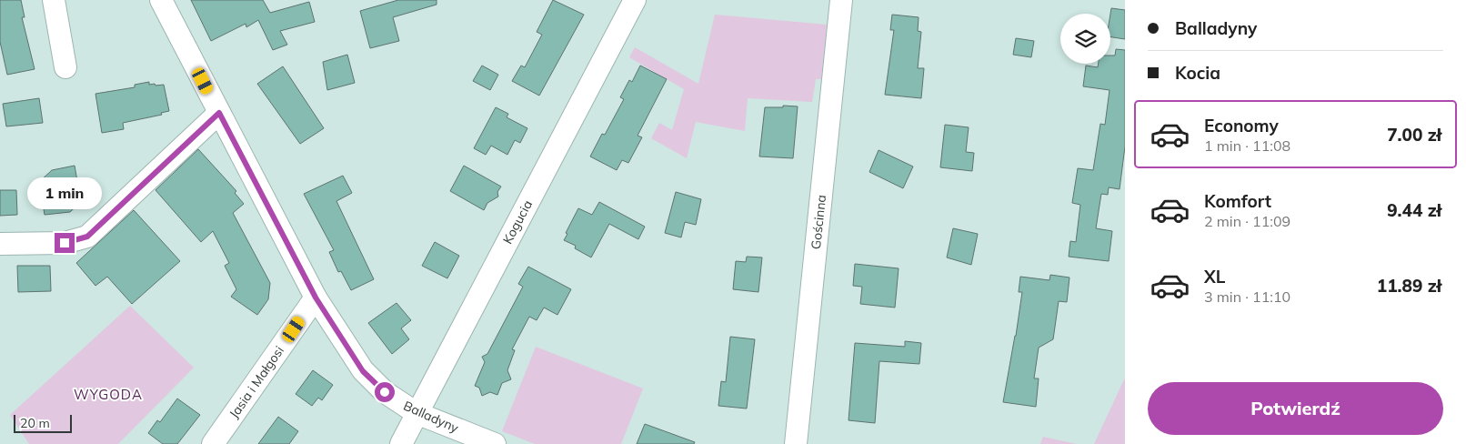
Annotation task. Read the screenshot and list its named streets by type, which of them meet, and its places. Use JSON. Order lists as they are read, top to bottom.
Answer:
{
  "streets": {
    "street": [
      "Kogucia",
      "Gościnna",
      "Jasia i Małgosi",
      "Balladyny"
    ]
  },
  "crossings": [
    ["Kogucia", "Balladyny"],
    ["Jasia i Małgosi", "Balladyny"]
  ],
  "districts": ["WYGODA"],
  "scale_bar": "20 m",
  "page": {
    "banner": ["Balladyny", "Kocia"],
    "list": [
      {
        "name": "Economy",
        "note": "1 min · 11:08",
        "value": "7.00 zł"
      },
      {
        "name": "Komfort",
        "note": "2 min · 11:09",
        "value": "9.44 zł"
      },
      {
        "name": "XL",
        "note": "3 min · 11:10",
        "value": "11.89 zł"
      }
    ],
    "bubble": "1 min",
    "buttons": "Potwierdź",
    "scale": "20 m"
  }
}
